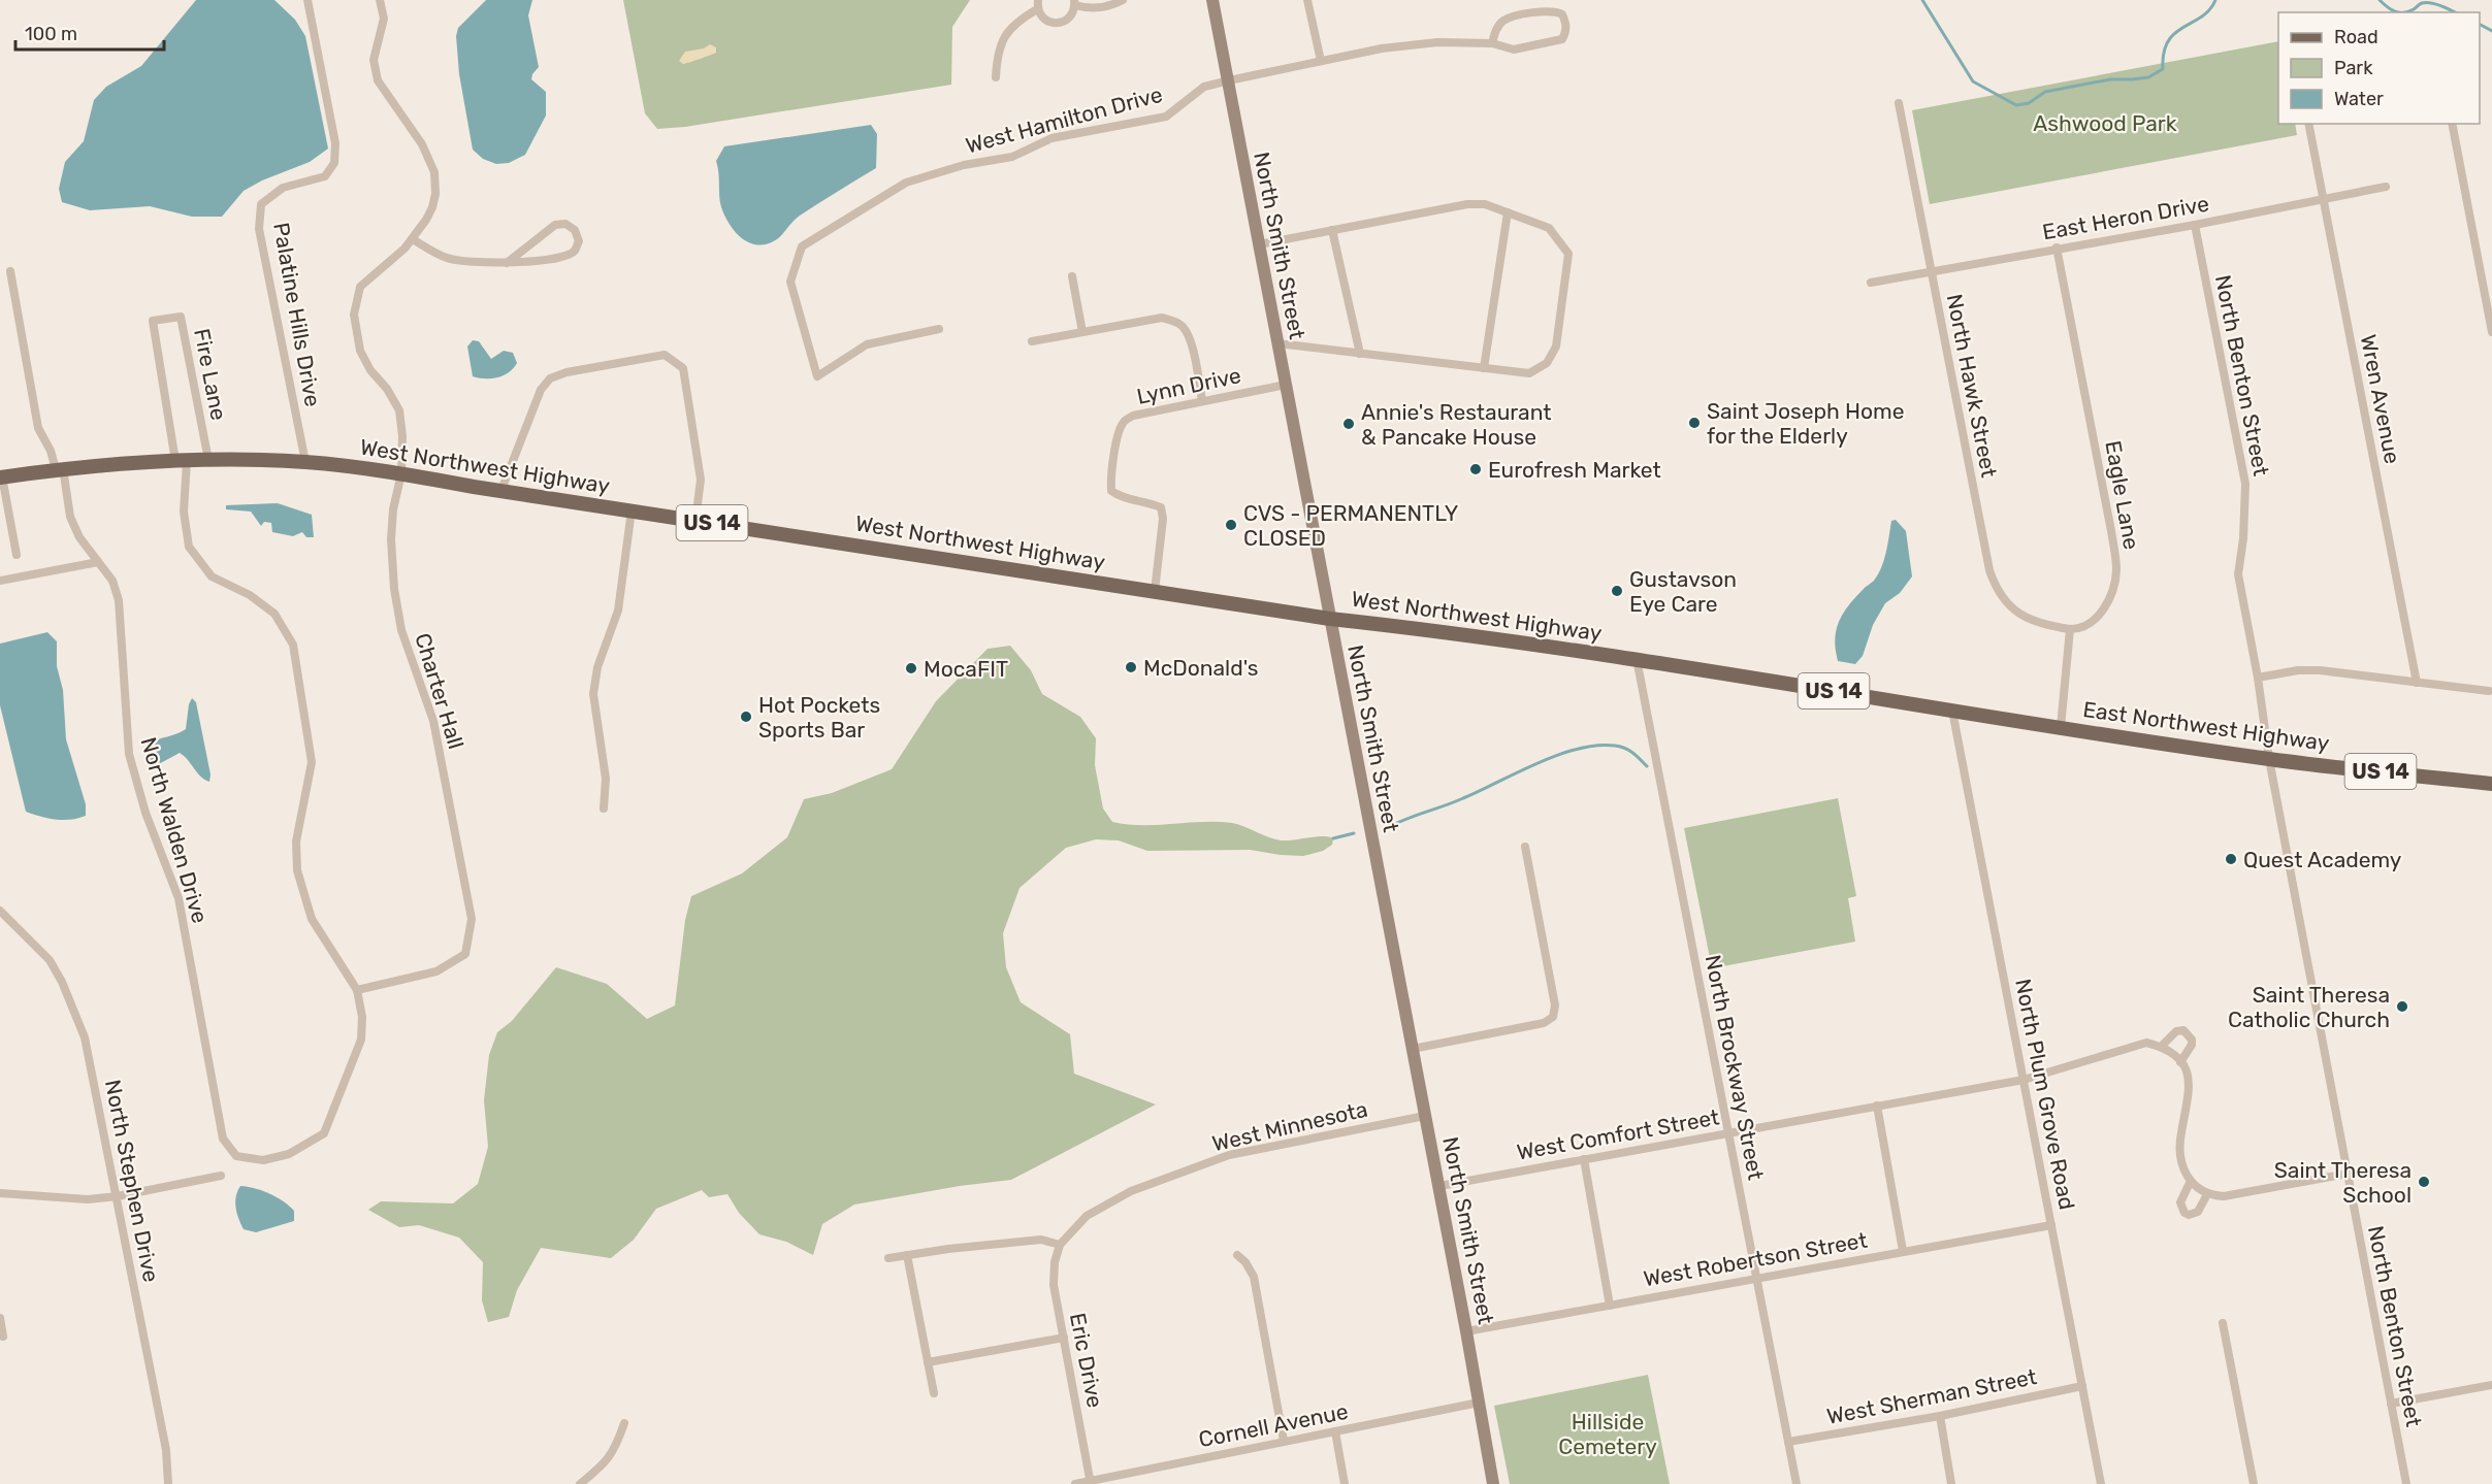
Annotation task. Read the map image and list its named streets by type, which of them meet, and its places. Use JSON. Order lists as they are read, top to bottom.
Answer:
{
  "streets": {
    "main road": ["West Northwest Highway", "US 14", "East Northwest Highway"],
    "street": [
      "West Hamilton Drive",
      "East Heron Drive",
      "North Smith Street",
      "Palatine Hills Drive",
      "Fire Lane",
      "North Benton Street",
      "Lynn Drive",
      "North Hawk Street",
      "Wren Avenue",
      "Eagle Lane",
      "Charter Hall",
      "North Walden Drive",
      "North Brockway Street",
      "North Plum Grove Road",
      "West Minnesota",
      "West Comfort Street",
      "North Stephen Drive",
      "West Robertson Street",
      "Eric Drive",
      "West Sherman Street",
      "Cornell Avenue"
    ]
  },
  "crossings": [
    ["West Hamilton Drive", "North Smith Street"],
    ["East Heron Drive", "North Benton Street"],
    ["East Heron Drive", "North Hawk Street"],
    ["East Heron Drive", "Wren Avenue"],
    ["East Heron Drive", "Eagle Lane"],
    ["North Smith Street", "Lynn Drive"],
    ["North Smith Street", "West Northwest Highway"],
    ["North Smith Street", "West Minnesota"],
    ["North Smith Street", "West Comfort Street"],
    ["North Smith Street", "West Robertson Street"],
    ["North Smith Street", "Cornell Avenue"],
    ["Palatine Hills Drive", "West Northwest Highway"],
    ["Fire Lane", "West Northwest Highway"],
    ["North Benton Street", "East Northwest Highway"],
    ["Lynn Drive", "West Northwest Highway"],
    ["North Hawk Street", "Eagle Lane"],
    ["West Northwest Highway", "Charter Hall"],
    ["West Northwest Highway", "East Northwest Highway"],
    ["West Northwest Highway", "North Walden Drive"],
    ["West Northwest Highway", "North Brockway Street"],
    ["West Northwest Highway", "North Plum Grove Road"],
    ["Charter Hall", "North Walden Drive"],
    ["East Northwest Highway", "North Plum Grove Road"],
    ["North Brockway Street", "West Comfort Street"],
    ["North Brockway Street", "West Robertson Street"],
    ["North Brockway Street", "West Sherman Street"],
    ["North Plum Grove Road", "West Comfort Street"],
    ["North Plum Grove Road", "West Robertson Street"],
    ["North Plum Grove Road", "West Sherman Street"],
    ["West Minnesota", "Eric Drive"],
    ["Eric Drive", "Cornell Avenue"]
  ],
  "parks": ["Ashwood Park", "Hillside Cemetery"],
  "places": [
    "Saint Joseph Home for the Elderly",
    "Annie's Restaurant & Pancake House",
    "Eurofresh Market",
    "CVS - PERMANENTLY CLOSED",
    "Gustavson Eye Care",
    "McDonald's",
    "MocaFIT",
    "Hot Pockets Sports Bar",
    "Quest Academy",
    "Saint Theresa Catholic Church",
    "Saint Theresa School"
  ],
  "legend": ["Road", "Park", "Water"],
  "scale_bar": "100 m"
}
